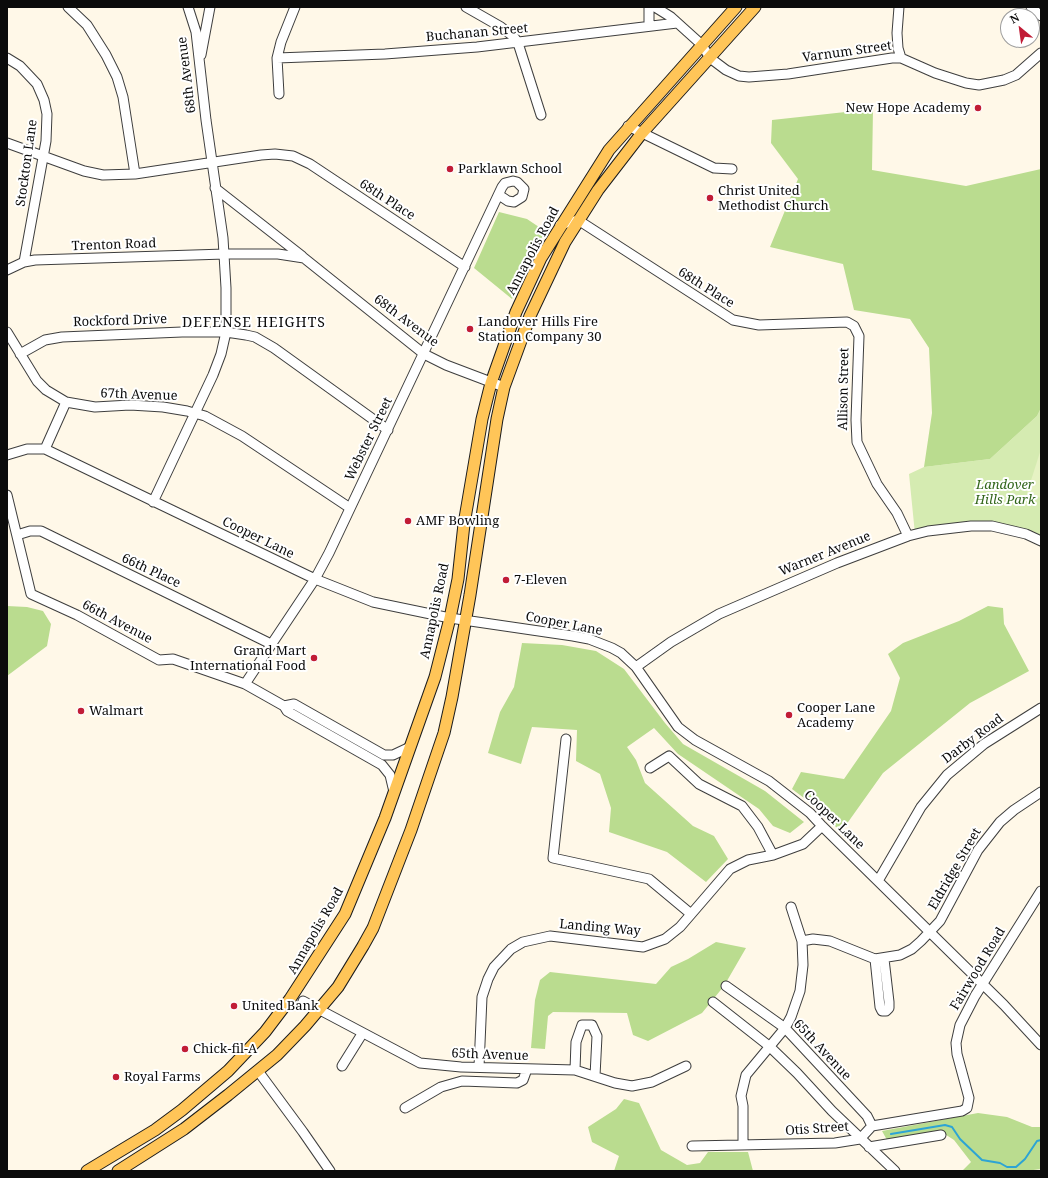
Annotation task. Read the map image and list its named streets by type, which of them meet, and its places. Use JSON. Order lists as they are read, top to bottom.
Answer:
{
  "streets": {
    "main road": ["Annapolis Road"],
    "street": [
      "Buchanan Street",
      "Varnum Street",
      "68th Avenue",
      "Stockton Lane",
      "68th Place",
      "Trenton Road",
      "Rockford Drive",
      "Allison Street",
      "67th Avenue",
      "Webster Street",
      "Cooper Lane",
      "Warner Avenue",
      "66th Place",
      "66th Avenue",
      "Darby Road",
      "Eldridge Street",
      "Landing Way",
      "Fairwood Road",
      "65th Avenue",
      "Otis Street"
    ]
  },
  "crossings": [
    ["Buchanan Street", "Varnum Street"],
    ["Varnum Street", "Annapolis Road"],
    ["68th Avenue", "68th Place"],
    ["68th Avenue", "Trenton Road"],
    ["68th Avenue", "Annapolis Road"],
    ["68th Avenue", "Webster Street"],
    ["Stockton Lane", "Trenton Road"],
    ["68th Place", "Annapolis Road"],
    ["68th Place", "Allison Street"],
    ["68th Place", "Webster Street"],
    ["Annapolis Road", "Cooper Lane"],
    ["Annapolis Road", "66th Avenue"],
    ["Annapolis Road", "65th Avenue"],
    ["Rockford Drive", "67th Avenue"],
    ["Rockford Drive", "Webster Street"],
    ["Allison Street", "Warner Avenue"],
    ["67th Avenue", "Webster Street"],
    ["Webster Street", "Cooper Lane"],
    ["Webster Street", "66th Place"],
    ["Webster Street", "66th Avenue"],
    ["Cooper Lane", "Warner Avenue"],
    ["Cooper Lane", "Darby Road"],
    ["Cooper Lane", "Eldridge Street"],
    ["Cooper Lane", "Landing Way"],
    ["Cooper Lane", "Fairwood Road"],
    ["66th Place", "66th Avenue"],
    ["Landing Way", "65th Avenue"],
    ["Fairwood Road", "65th Avenue"],
    ["Fairwood Road", "Otis Street"],
    ["65th Avenue", "Otis Street"]
  ],
  "districts": ["DEFENSE HEIGHTS"],
  "parks": ["Landover Hills Park"],
  "places": [
    "New Hope Academy",
    "Parklawn School",
    "Christ United Methodist Church",
    "Landover Hills Fire Station Company 30",
    "AMF Bowling",
    "7-Eleven",
    "Grand Mart International Food",
    "Walmart",
    "Cooper Lane Academy",
    "United Bank",
    "Chick-fil-A",
    "Royal Farms"
  ],
  "north": "top left"
}
